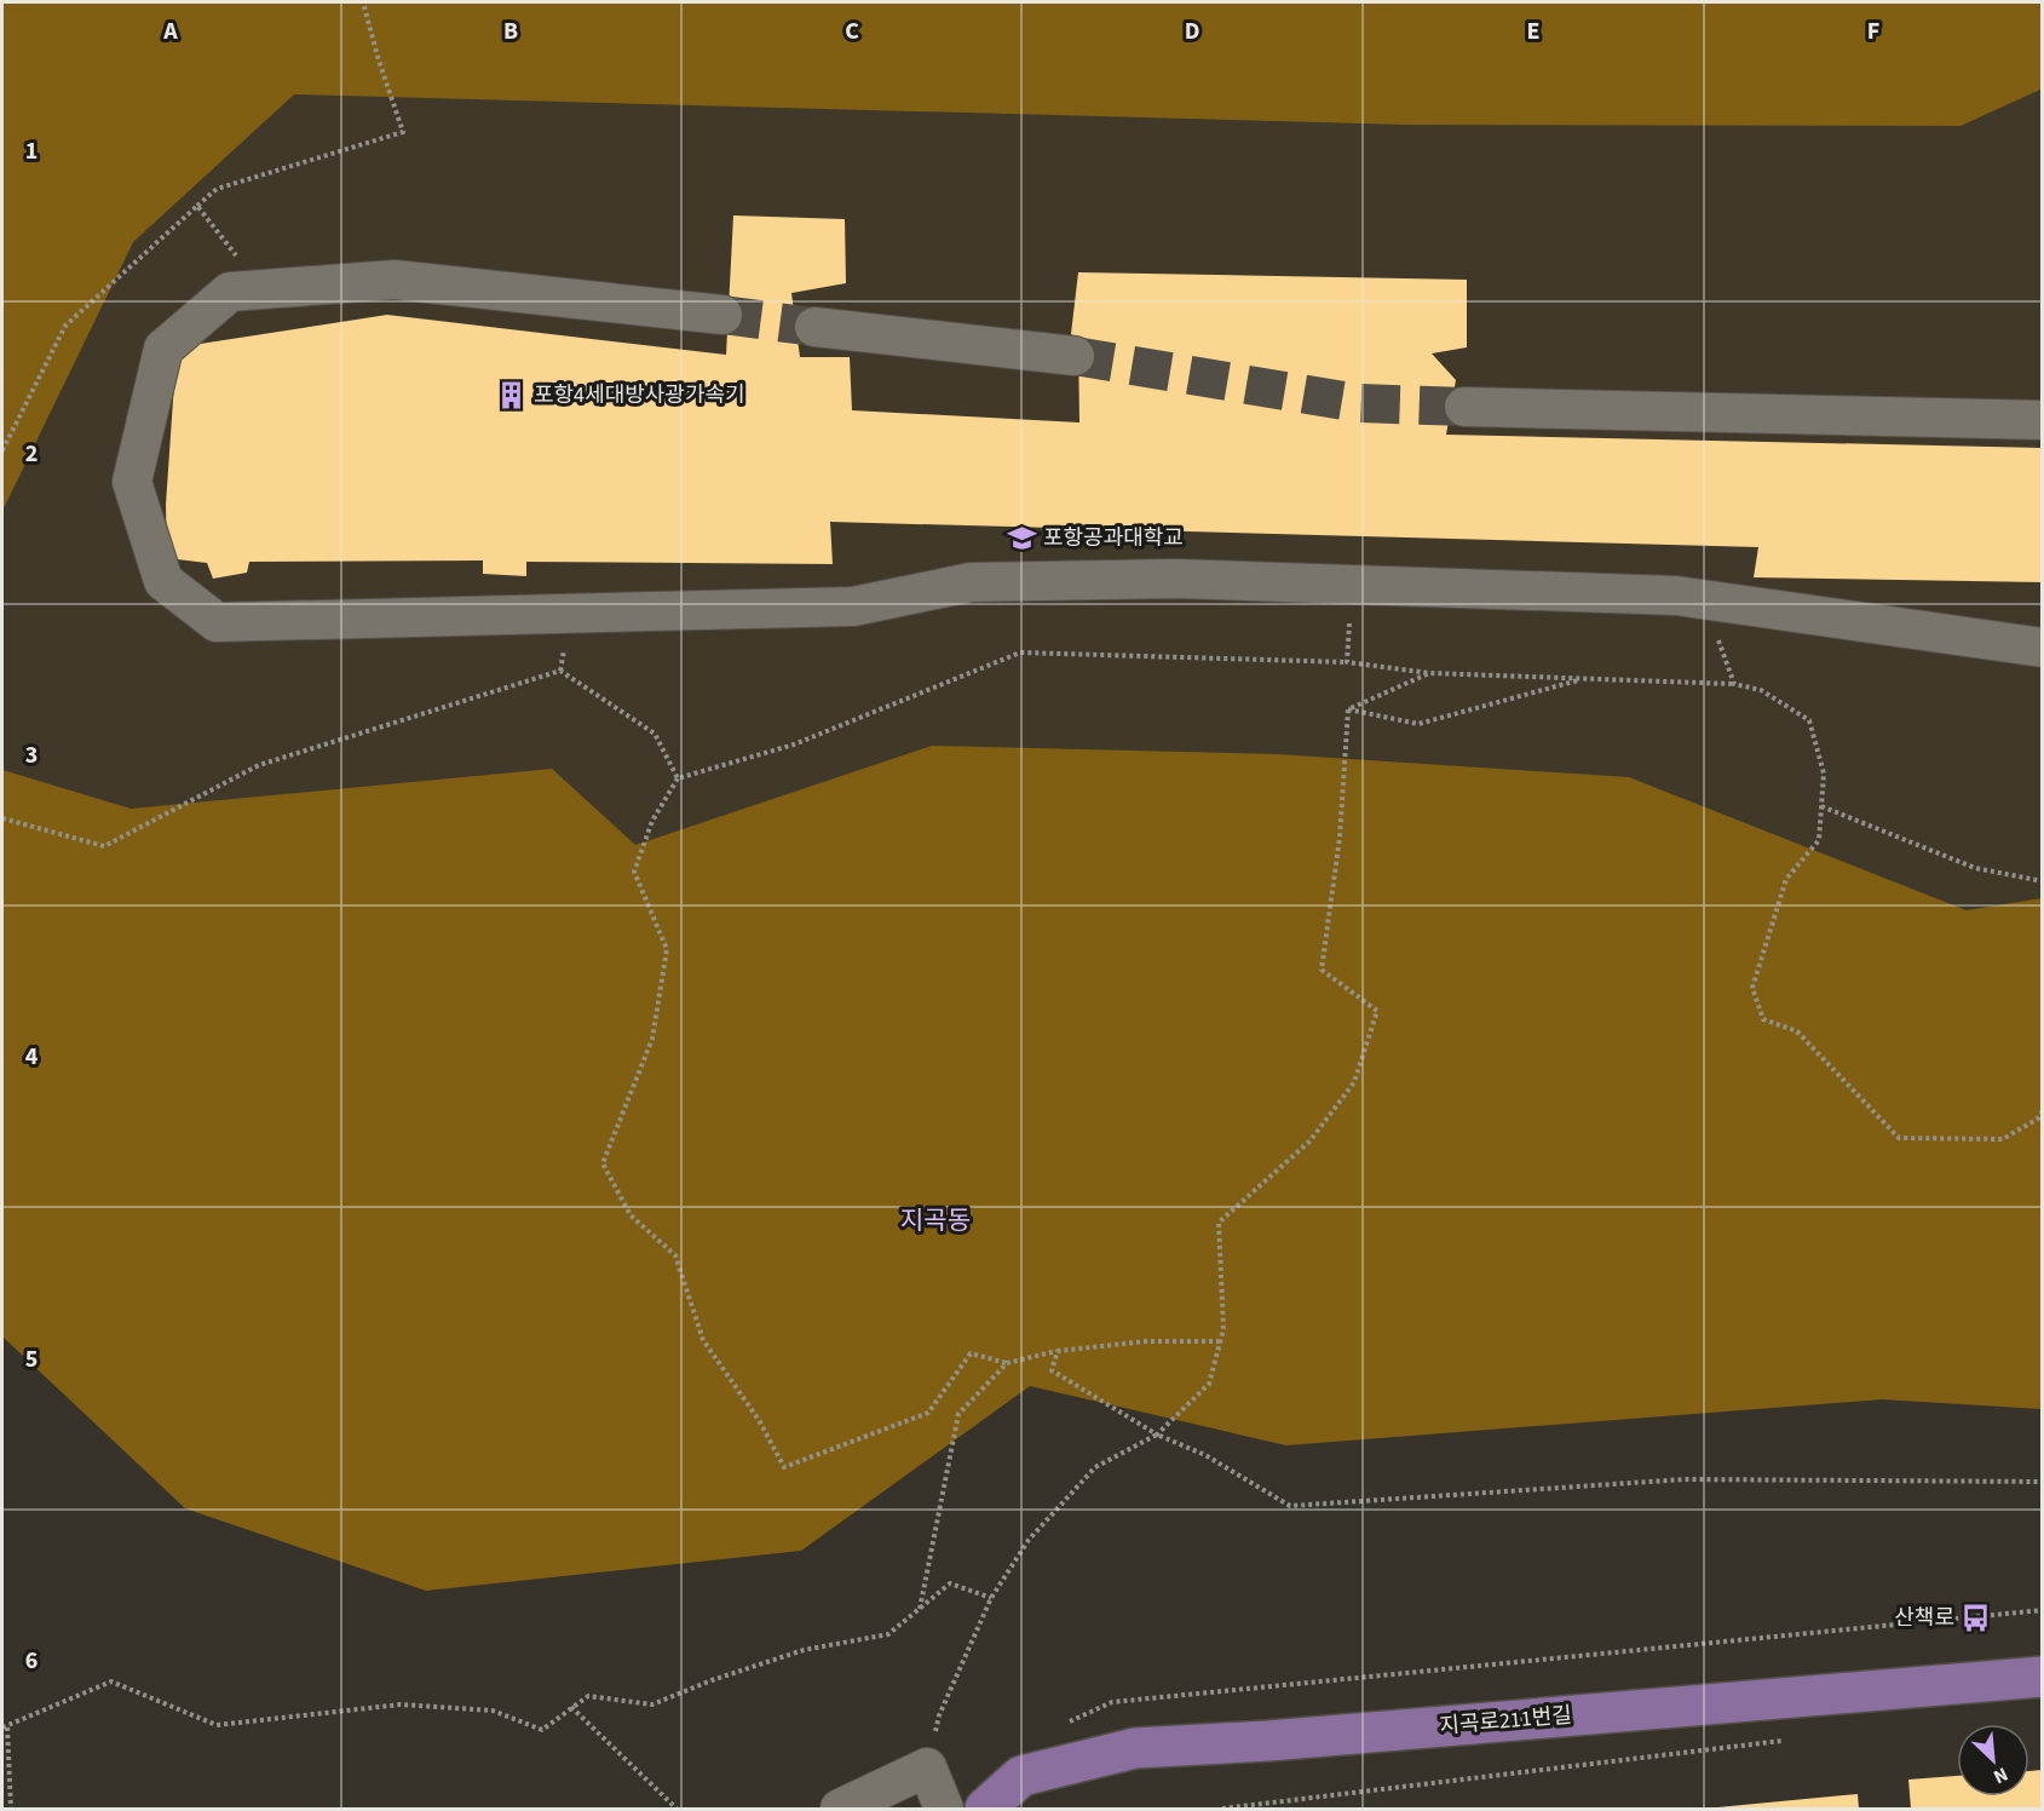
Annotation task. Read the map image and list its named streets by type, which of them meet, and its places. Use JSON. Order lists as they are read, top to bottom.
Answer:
{
  "streets": {
    "main road": ["지곡로211번길"]
  },
  "districts": ["지곡동"],
  "places": {
    "building": ["포항4세대방사광가속기"],
    "school or university": ["포항공과대학교"],
    "bus stop": ["산책로"]
  },
  "north": "bottom right",
  "grid": {
    "columns": [
      "A",
      "B",
      "C",
      "D",
      "E",
      "F"
    ],
    "rows": [
      "1",
      "2",
      "3",
      "4",
      "5",
      "6"
    ]
  }
}
